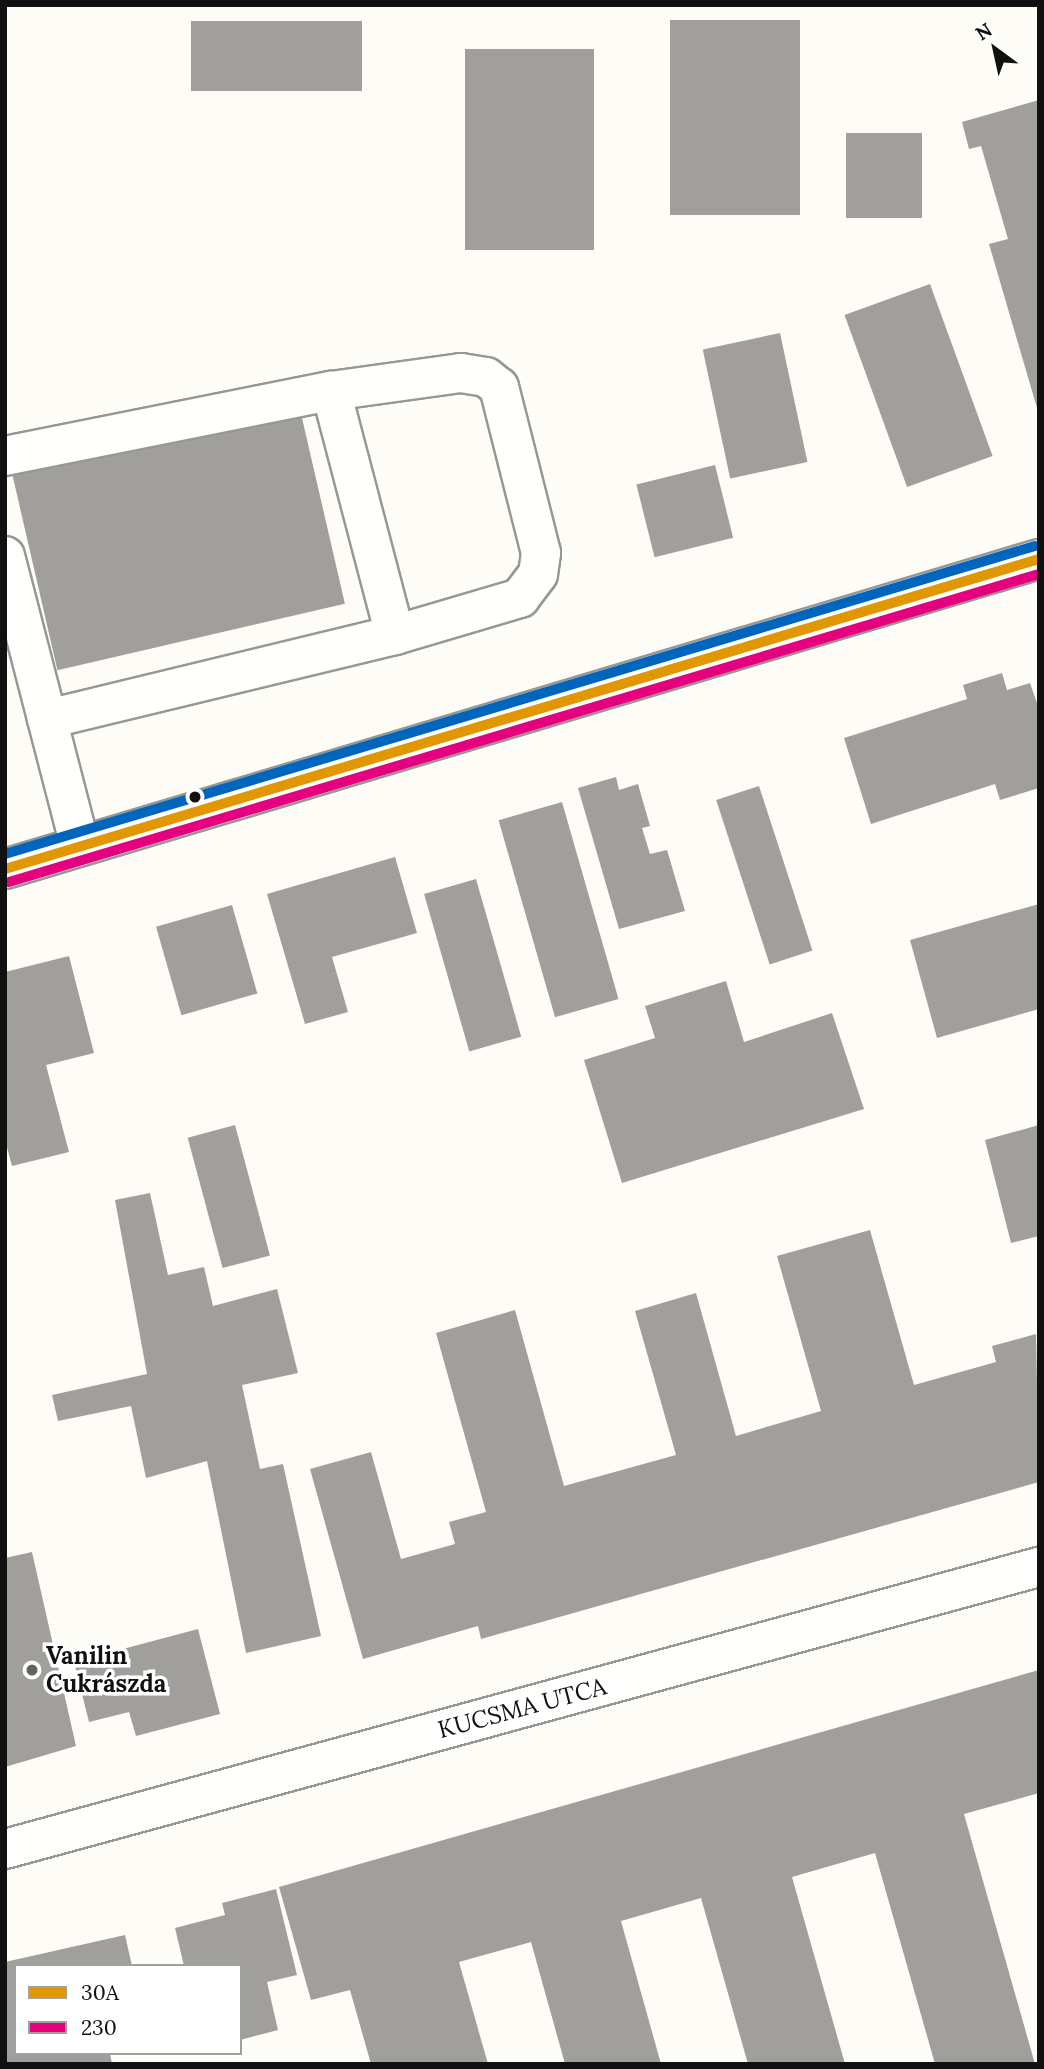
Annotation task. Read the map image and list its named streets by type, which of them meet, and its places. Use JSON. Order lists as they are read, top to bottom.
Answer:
{
  "streets": {
    "street": ["KUCSMA UTCA"]
  },
  "places": ["Vanilin Cukrászda"],
  "lines": ["transit line 30A", "transit line 230"],
  "legend": ["30A", "230"],
  "north": "top left"
}
